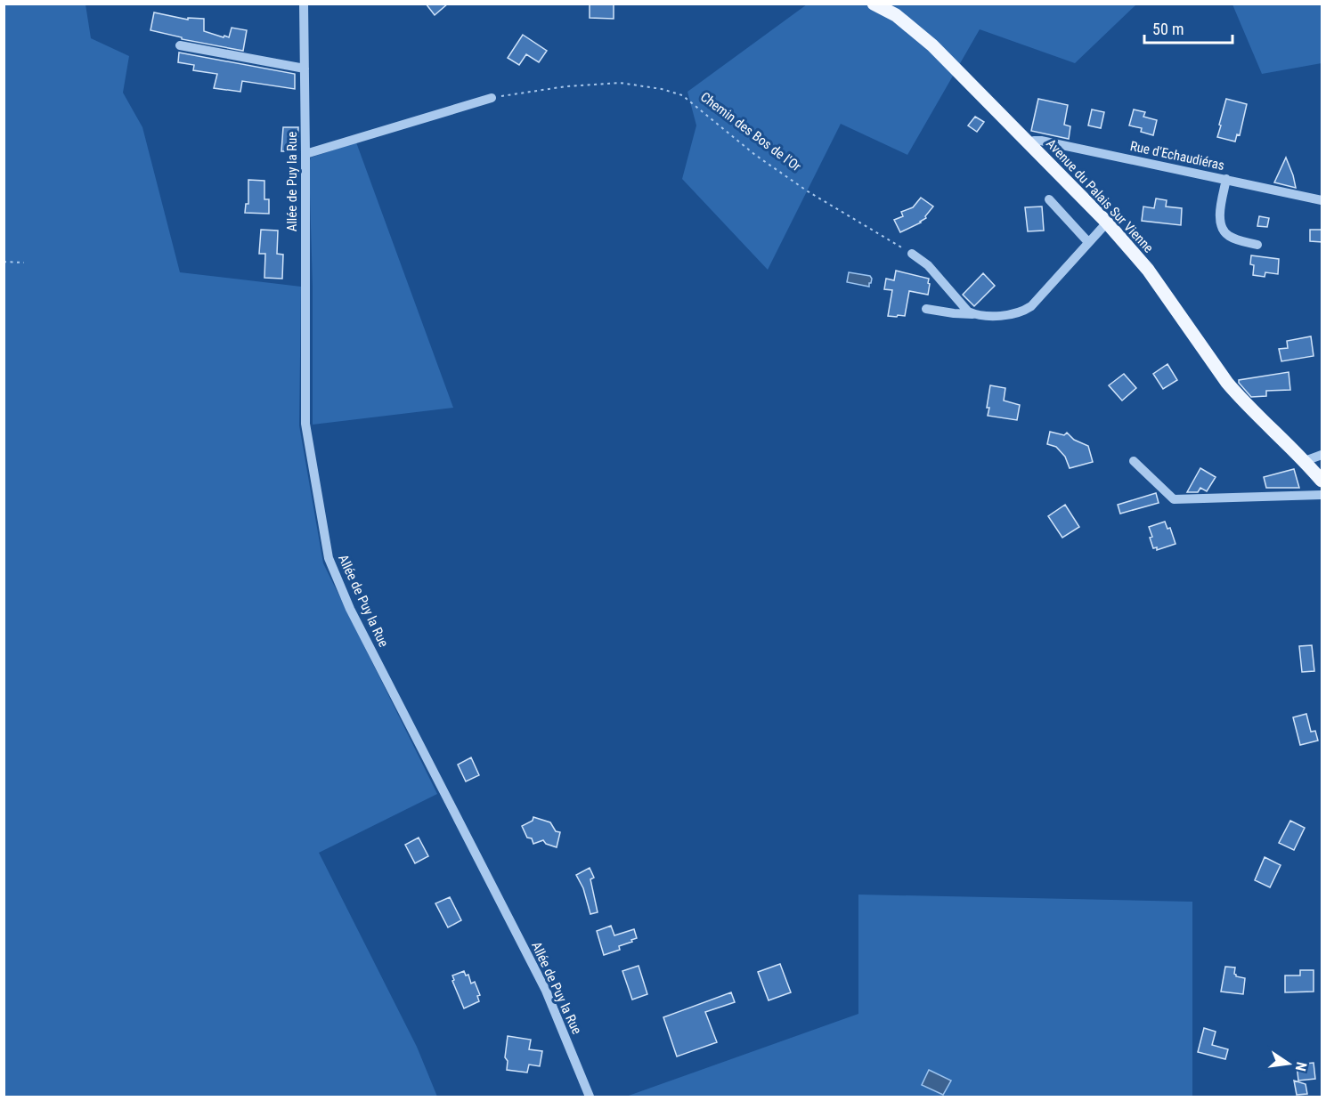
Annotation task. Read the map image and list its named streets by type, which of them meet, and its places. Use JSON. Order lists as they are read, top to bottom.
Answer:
{
  "streets": {
    "main road": ["Avenue du Palais Sur Vienne"],
    "street": ["Rue d'Echaudiéras", "Allée de Puy la Rue"],
    "path": ["Chemin des Bos de l'Or"]
  },
  "crossings": [
    ["Rue d'Echaudiéras", "Avenue du Palais Sur Vienne"]
  ],
  "scale_bar": "50 m",
  "north": "right"
}
